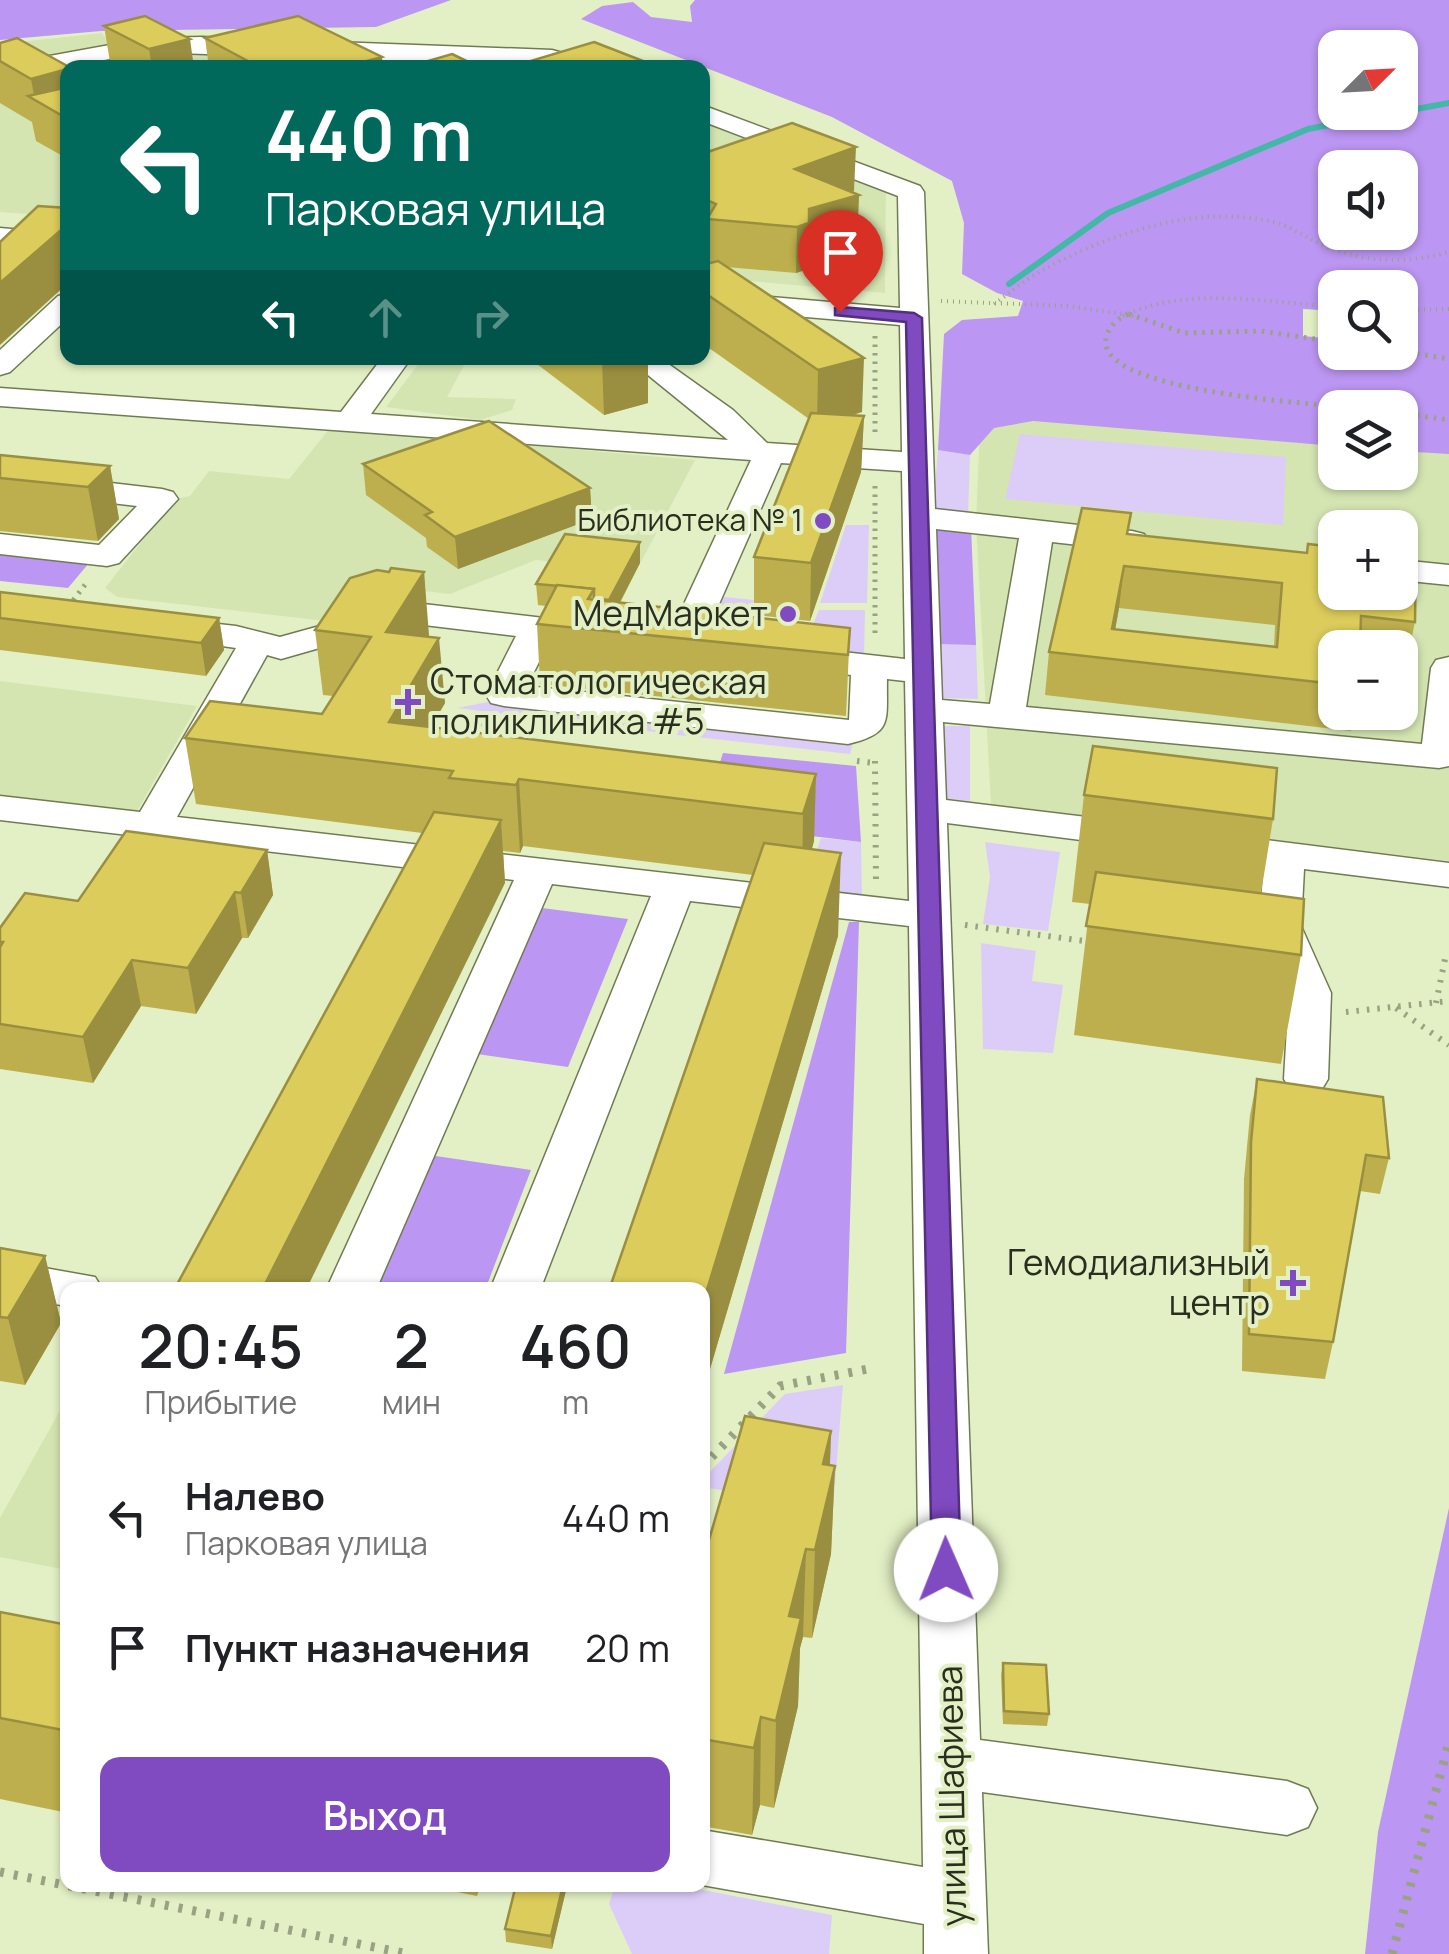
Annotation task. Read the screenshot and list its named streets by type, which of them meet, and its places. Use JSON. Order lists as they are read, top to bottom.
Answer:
{
  "streets": {
    "street": ["улица Шафиева"]
  },
  "places": {
    "other": ["Библиотека № 1", "МедМаркет"],
    "health": ["Стоматологическая поликлиника #5", "Гемодиализный центр"]
  },
  "north": "top right",
  "page": {
    "map_buttons": ["+", "−"],
    "turn": ["440 m", "Парковая улица"],
    "eta": [
      "20:45",
      "Прибытие",
      "2",
      "мин",
      "460",
      "m"
    ],
    "list": [
      {
        "name": "Налево",
        "note": "Парковая улица",
        "value": "440 m"
      },
      {
        "name": "Пункт назначения",
        "value": "20 m"
      }
    ],
    "buttons": "Выход"
  }
}
